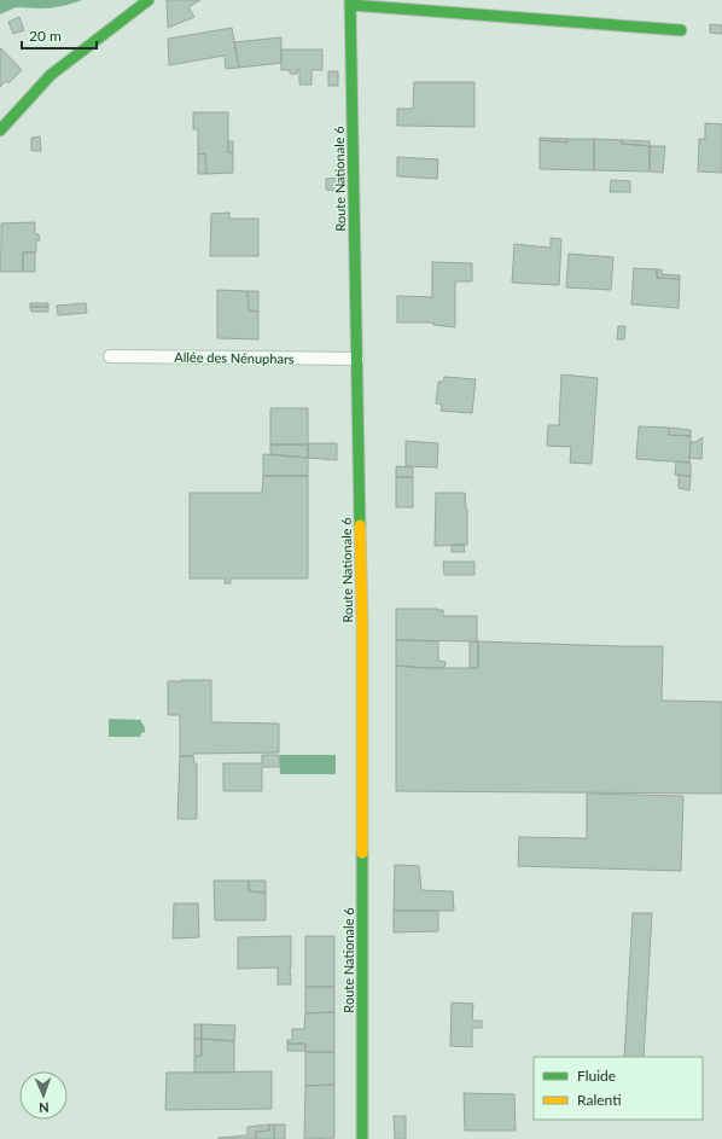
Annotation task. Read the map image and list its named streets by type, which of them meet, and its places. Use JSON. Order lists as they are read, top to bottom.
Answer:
{
  "streets": {
    "main road": ["Route Nationale 6"],
    "lane": ["Allée des Nénuphars"]
  },
  "crossings": [
    ["Route Nationale 6", "Allée des Nénuphars"]
  ],
  "legend": ["Fluide", "Ralenti"],
  "scale_bar": "20 m",
  "north": "bottom"
}
